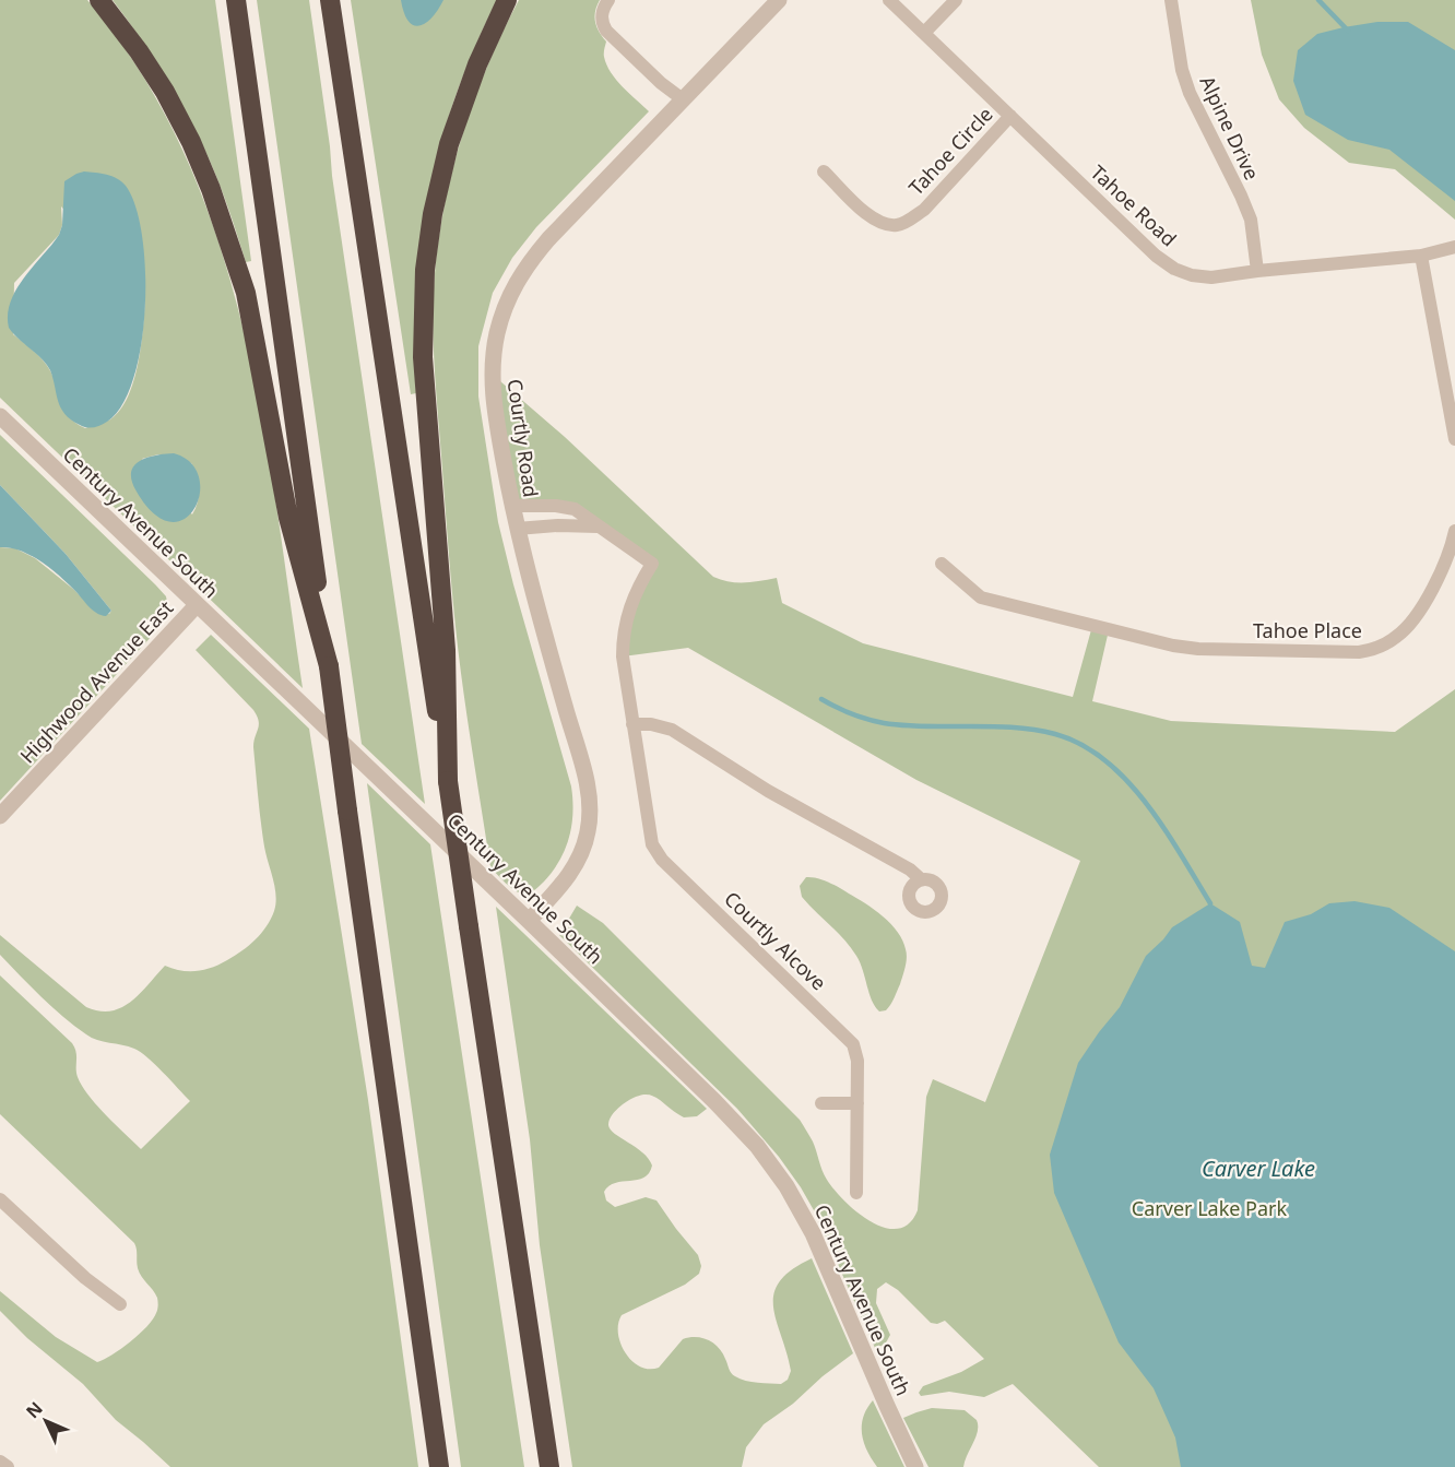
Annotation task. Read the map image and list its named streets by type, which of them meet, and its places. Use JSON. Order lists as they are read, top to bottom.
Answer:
{
  "streets": {
    "street": [
      "Alpine Drive",
      "Tahoe Circle",
      "Tahoe Road",
      "Courtly Road",
      "Century Avenue South",
      "Tahoe Place",
      "Highwood Avenue East",
      "Courtly Alcove"
    ]
  },
  "crossings": [
    ["Alpine Drive", "Tahoe Road"],
    ["Tahoe Circle", "Tahoe Road"],
    ["Courtly Road", "Century Avenue South"],
    ["Courtly Road", "Courtly Alcove"],
    ["Century Avenue South", "Highwood Avenue East"]
  ],
  "water": ["Carver Lake"],
  "parks": ["Carver Lake Park"],
  "north": "top left"
}
